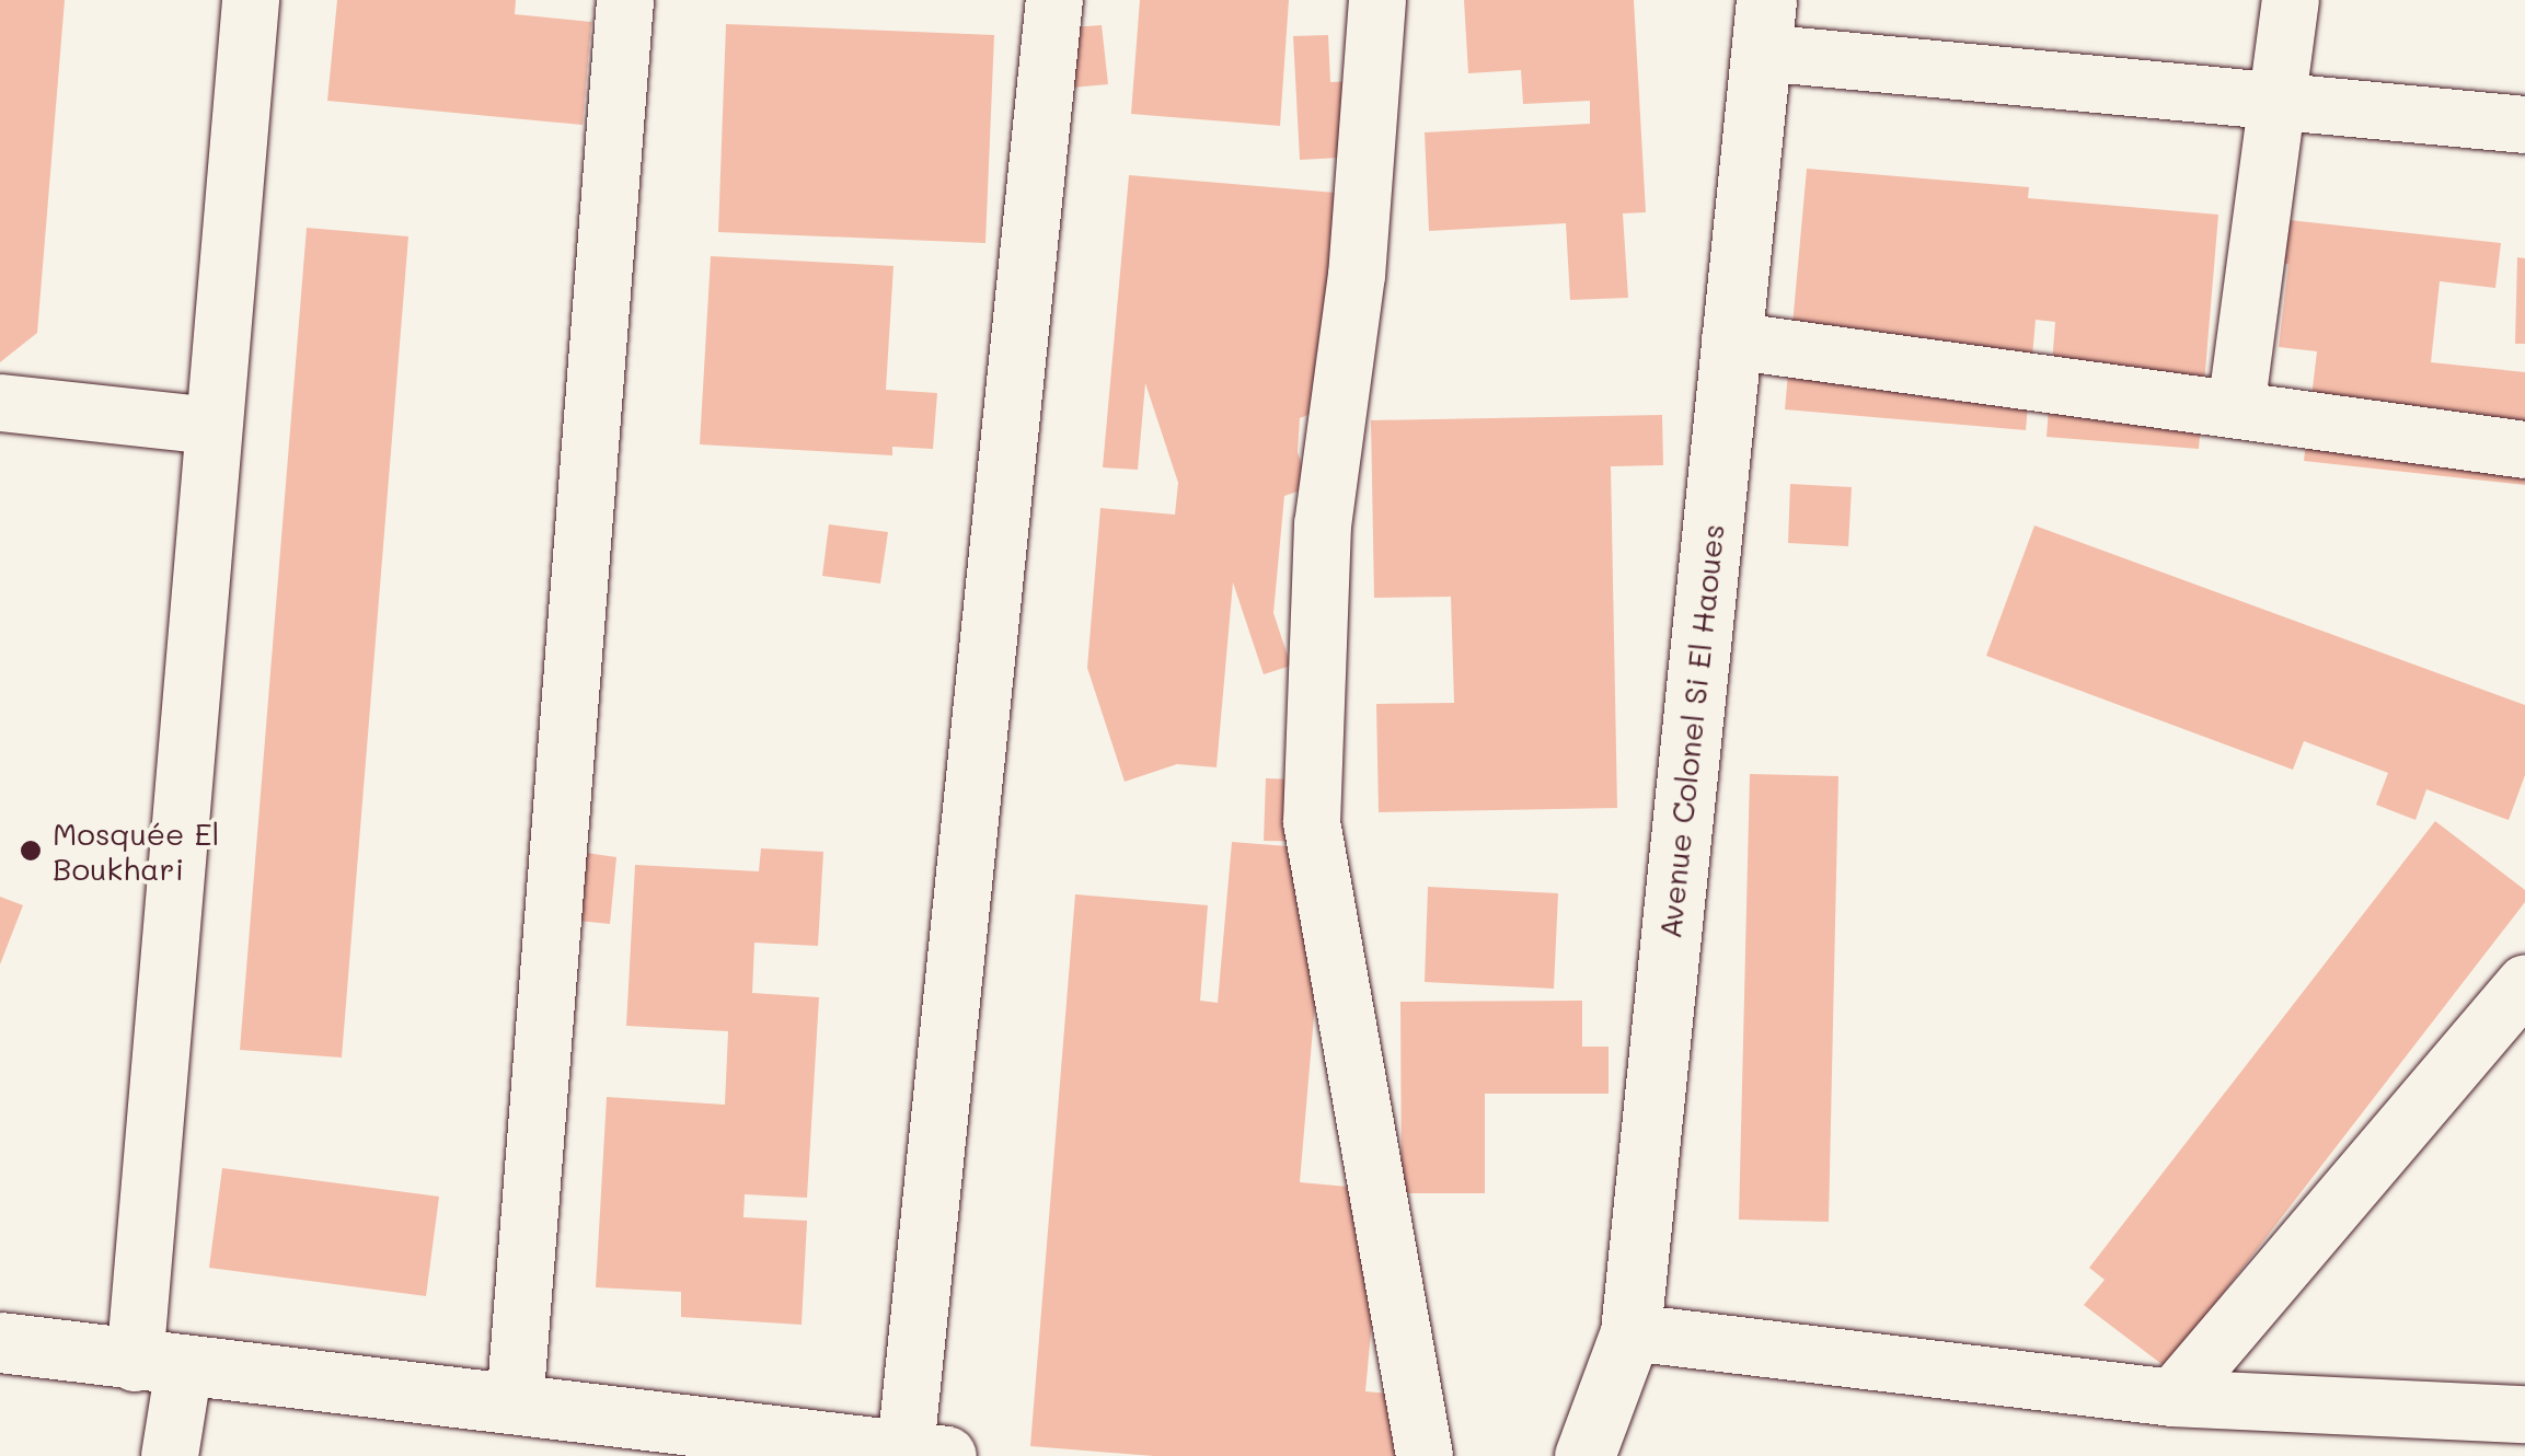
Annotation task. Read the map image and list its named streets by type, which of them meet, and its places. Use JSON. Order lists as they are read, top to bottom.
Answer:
{
  "streets": {
    "street": ["Avenue Colonel Si El Haoues"]
  },
  "places": ["Mosquée El Boukhari"]
}
